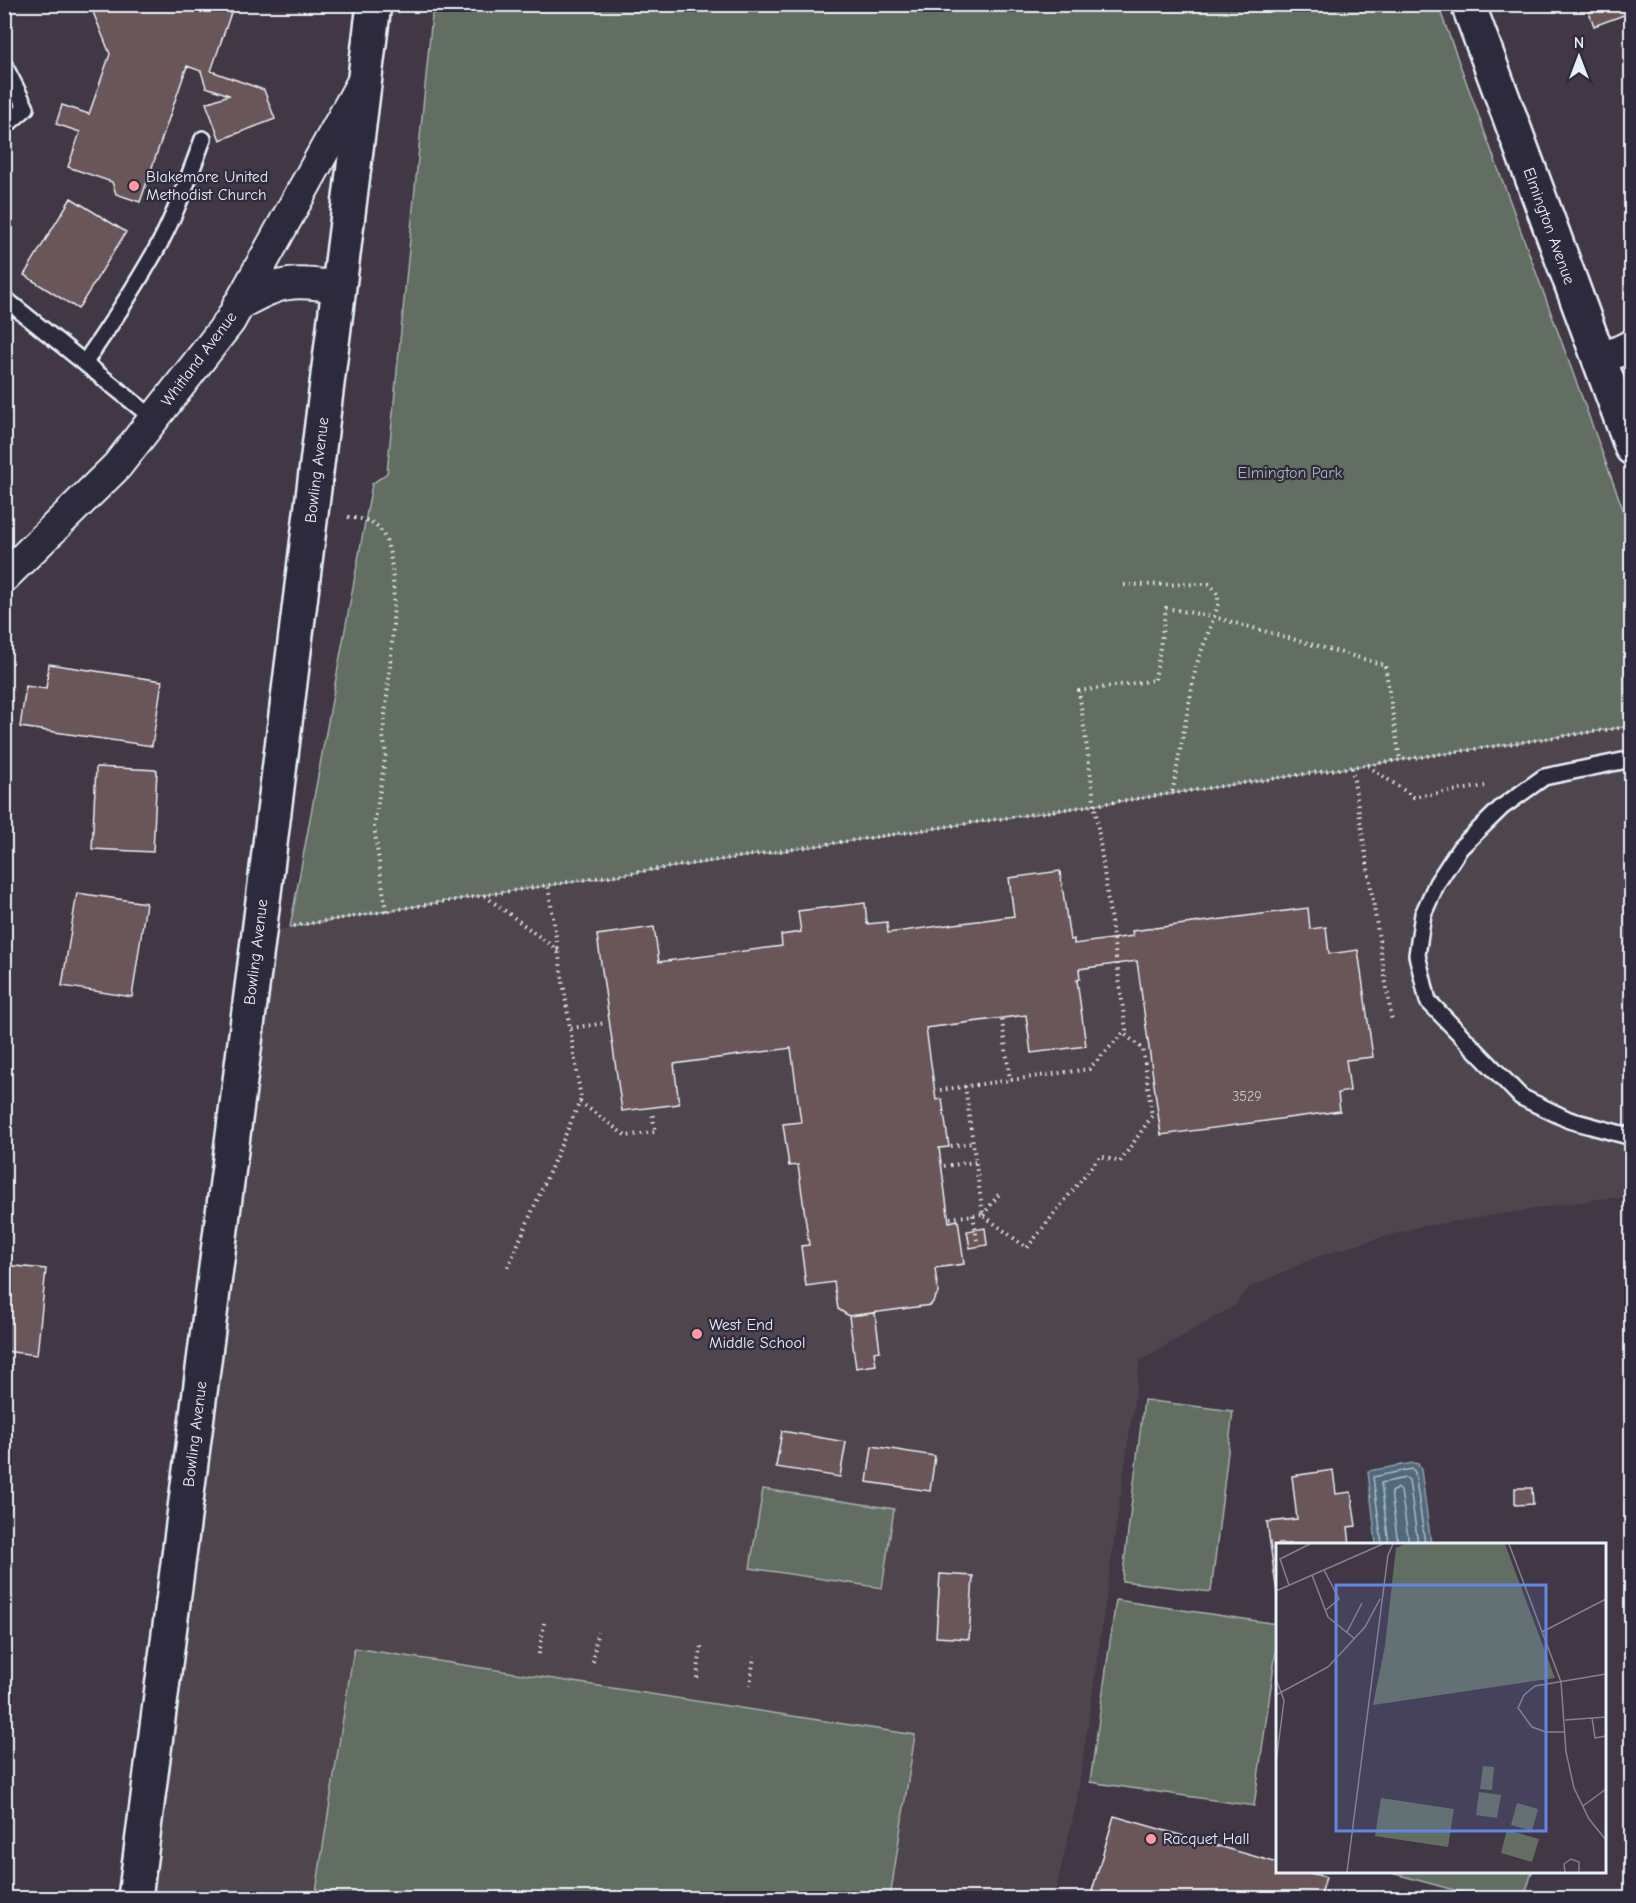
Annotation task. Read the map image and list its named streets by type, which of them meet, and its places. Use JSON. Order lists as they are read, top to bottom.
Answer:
{
  "streets": {
    "street": ["Elmington Avenue", "Whitland Avenue", "Bowling Avenue"]
  },
  "crossings": [
    ["Whitland Avenue", "Bowling Avenue"]
  ],
  "parks": ["Elmington Park"],
  "places": ["Blakemore United Methodist Church", "West End Middle School", "Racquet Hall"],
  "house_numbers": ["3529"],
  "north": "top"
}
